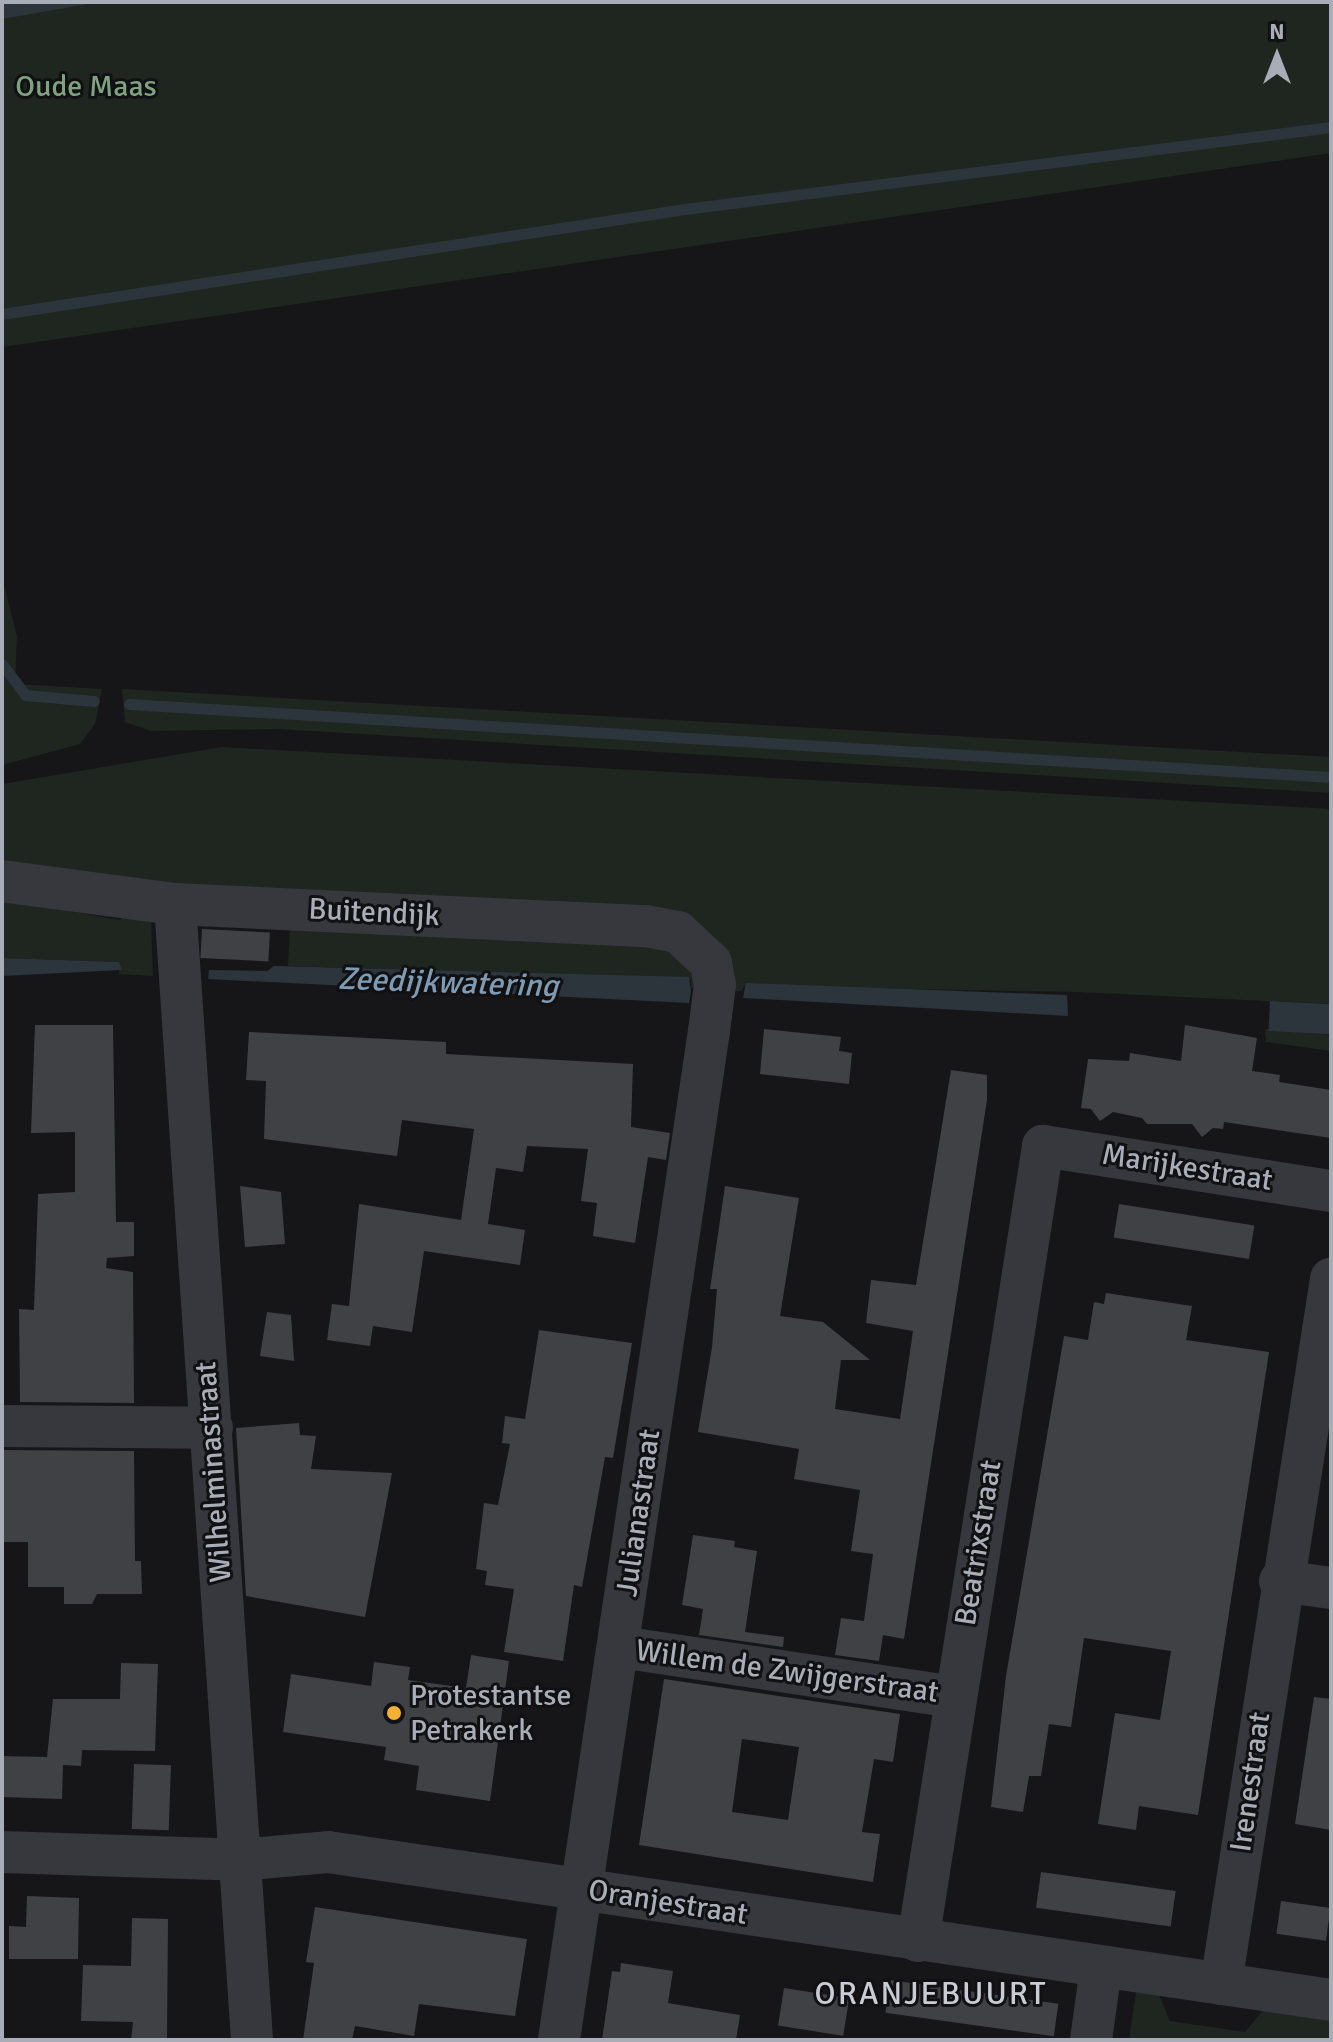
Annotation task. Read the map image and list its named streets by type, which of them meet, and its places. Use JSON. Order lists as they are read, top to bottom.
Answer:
{
  "streets": {
    "street": [
      "Buitendijk",
      "Marijkestraat",
      "Wilhelminastraat",
      "Julianastraat",
      "Beatrixstraat",
      "Willem de Zwijgerstraat",
      "Irenestraat",
      "Oranjestraat"
    ]
  },
  "crossings": [
    ["Buitendijk", "Wilhelminastraat"],
    ["Buitendijk", "Julianastraat"],
    ["Marijkestraat", "Beatrixstraat"],
    ["Wilhelminastraat", "Oranjestraat"],
    ["Julianastraat", "Willem de Zwijgerstraat"],
    ["Julianastraat", "Oranjestraat"],
    ["Beatrixstraat", "Willem de Zwijgerstraat"],
    ["Beatrixstraat", "Oranjestraat"],
    ["Irenestraat", "Oranjestraat"]
  ],
  "districts": ["ORANJEBUURT"],
  "water": ["Zeedijkwatering"],
  "parks": ["Oude Maas"],
  "places": ["Protestantse Petrakerk"],
  "north": "top"
}
